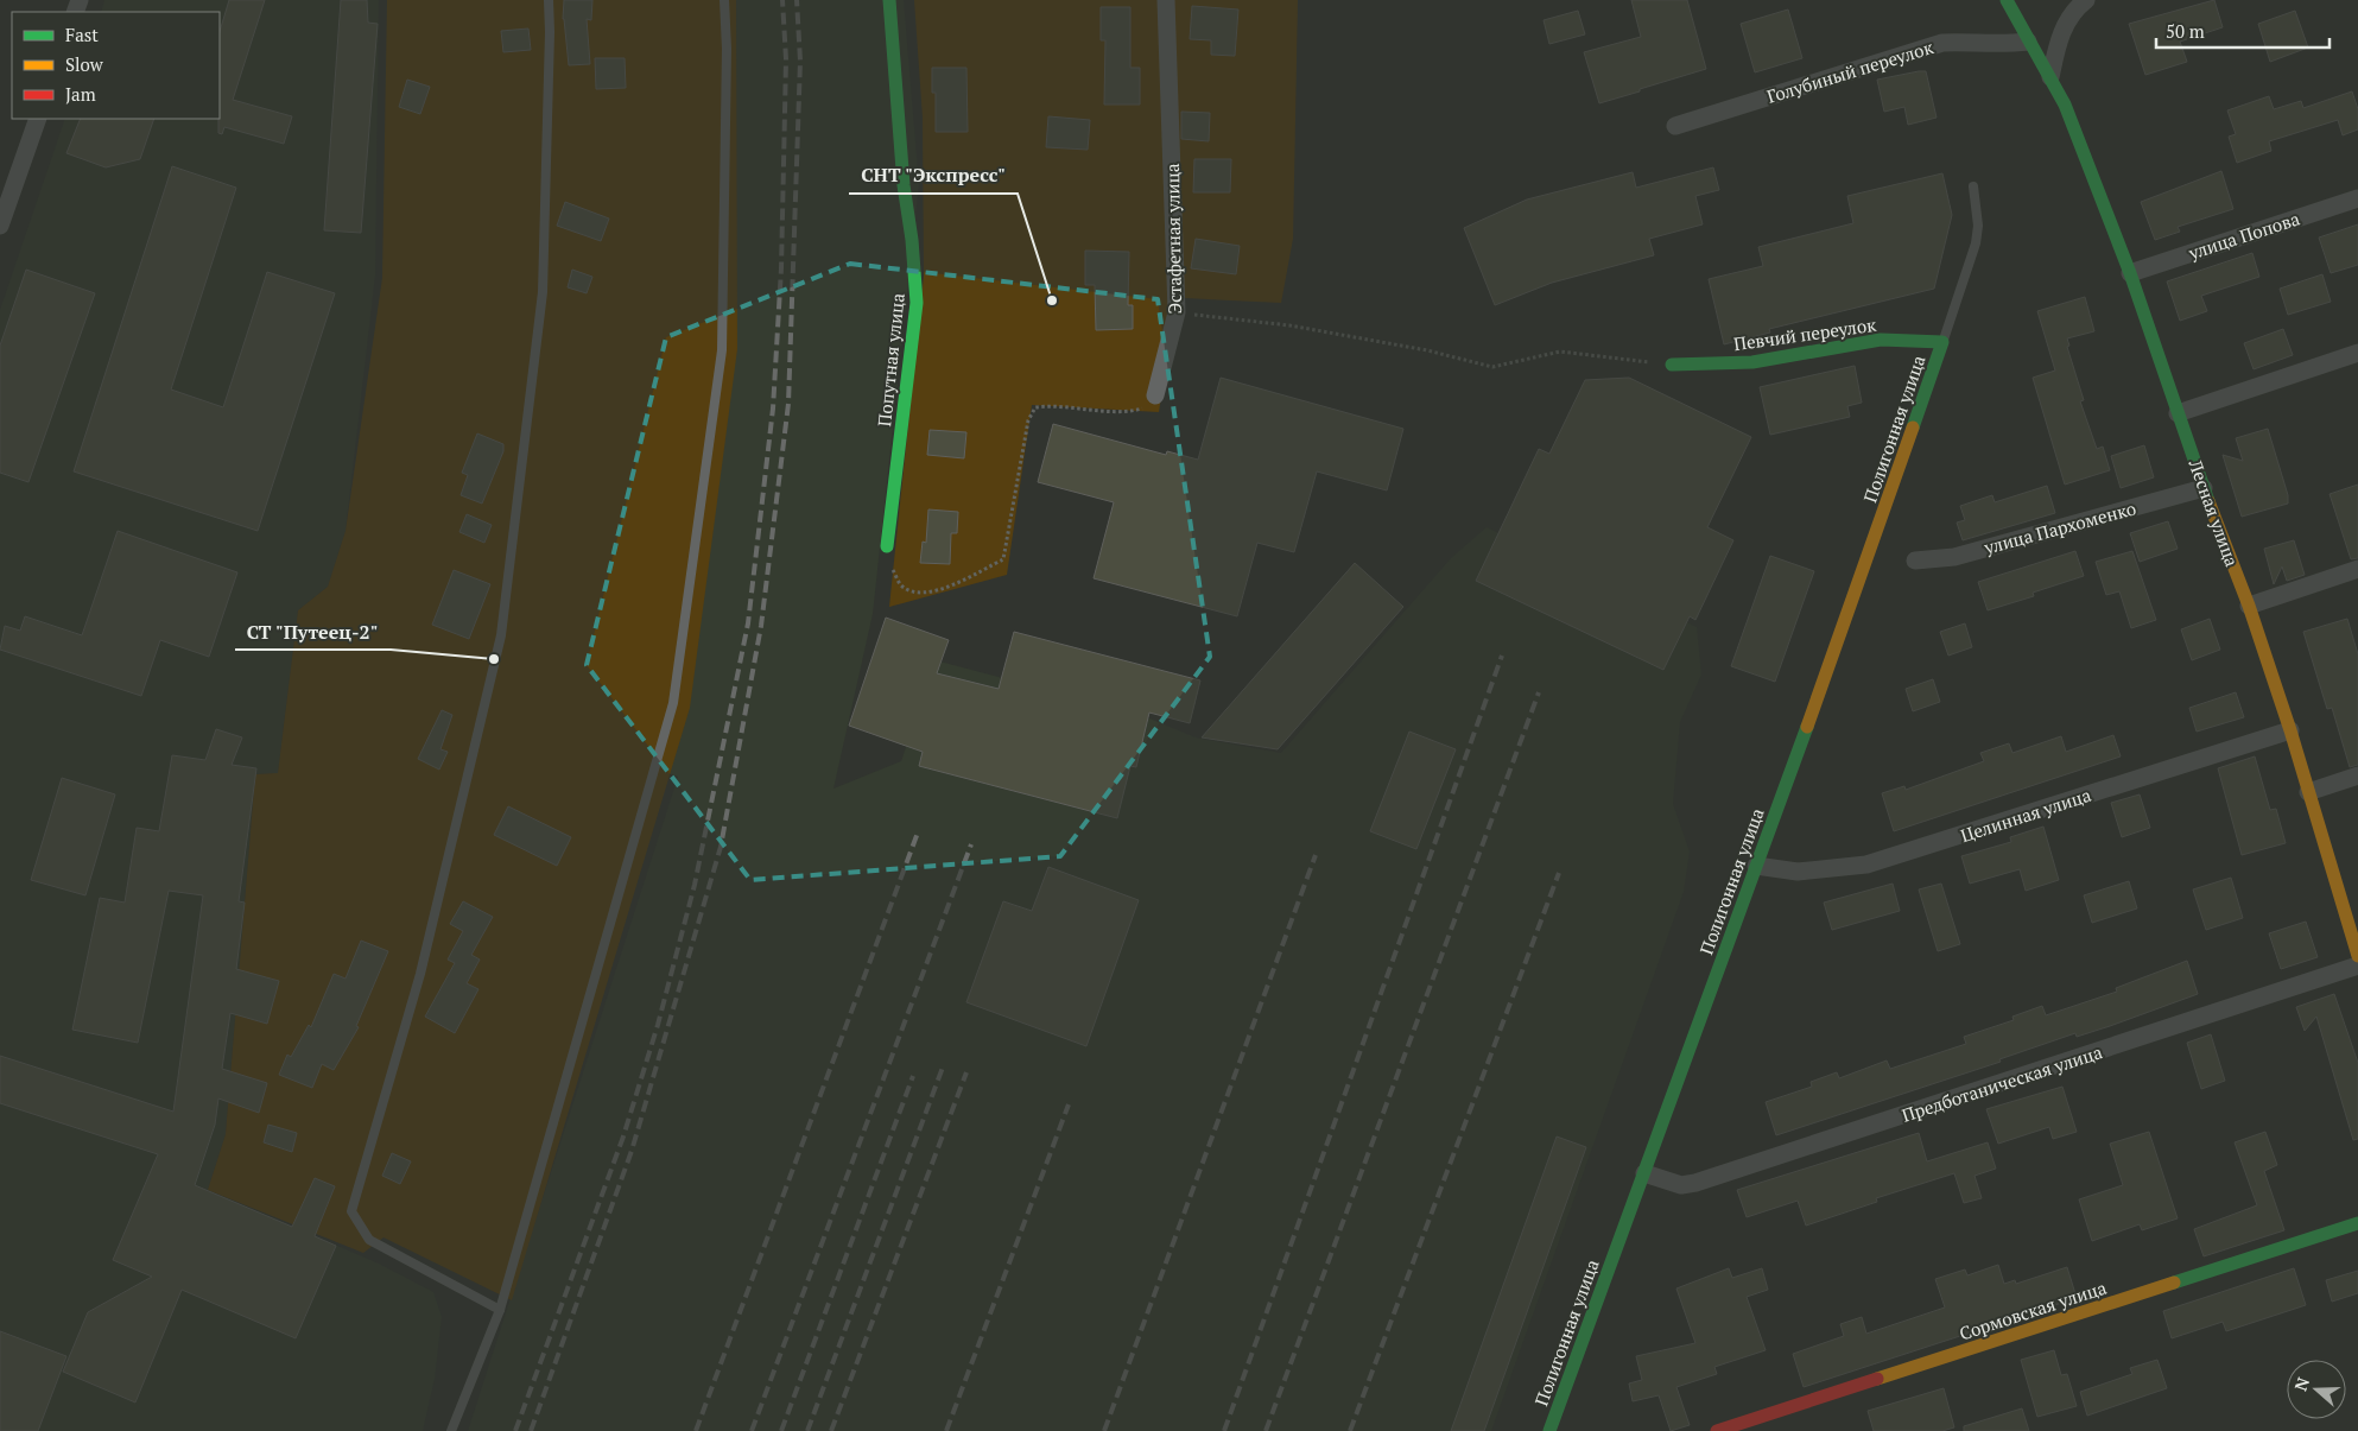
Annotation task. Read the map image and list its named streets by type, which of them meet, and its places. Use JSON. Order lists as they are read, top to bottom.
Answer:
{
  "streets": {
    "street": [
      "Голубиный переулок",
      "улица Попова",
      "Эстафетная улица",
      "Певчий переулок",
      "Попутная улица",
      "Полигонная улица",
      "Лесная улица",
      "улица Пархоменко",
      "Целинная улица",
      "Предботаническая улица",
      "Сормовская улица"
    ]
  },
  "crossings": [
    ["Голубиный переулок", "Лесная улица"],
    ["улица Попова", "Лесная улица"],
    ["Певчий переулок", "Полигонная улица"],
    ["Полигонная улица", "Целинная улица"],
    ["Полигонная улица", "Предботаническая улица"],
    ["Лесная улица", "улица Пархоменко"],
    ["Лесная улица", "Целинная улица"]
  ],
  "places": ["СНТ \"Экспресс\"", "СТ \"Путеец-2\""],
  "legend": ["Fast", "Slow", "Jam"],
  "scale_bar": "50 m",
  "north": "left"
}
